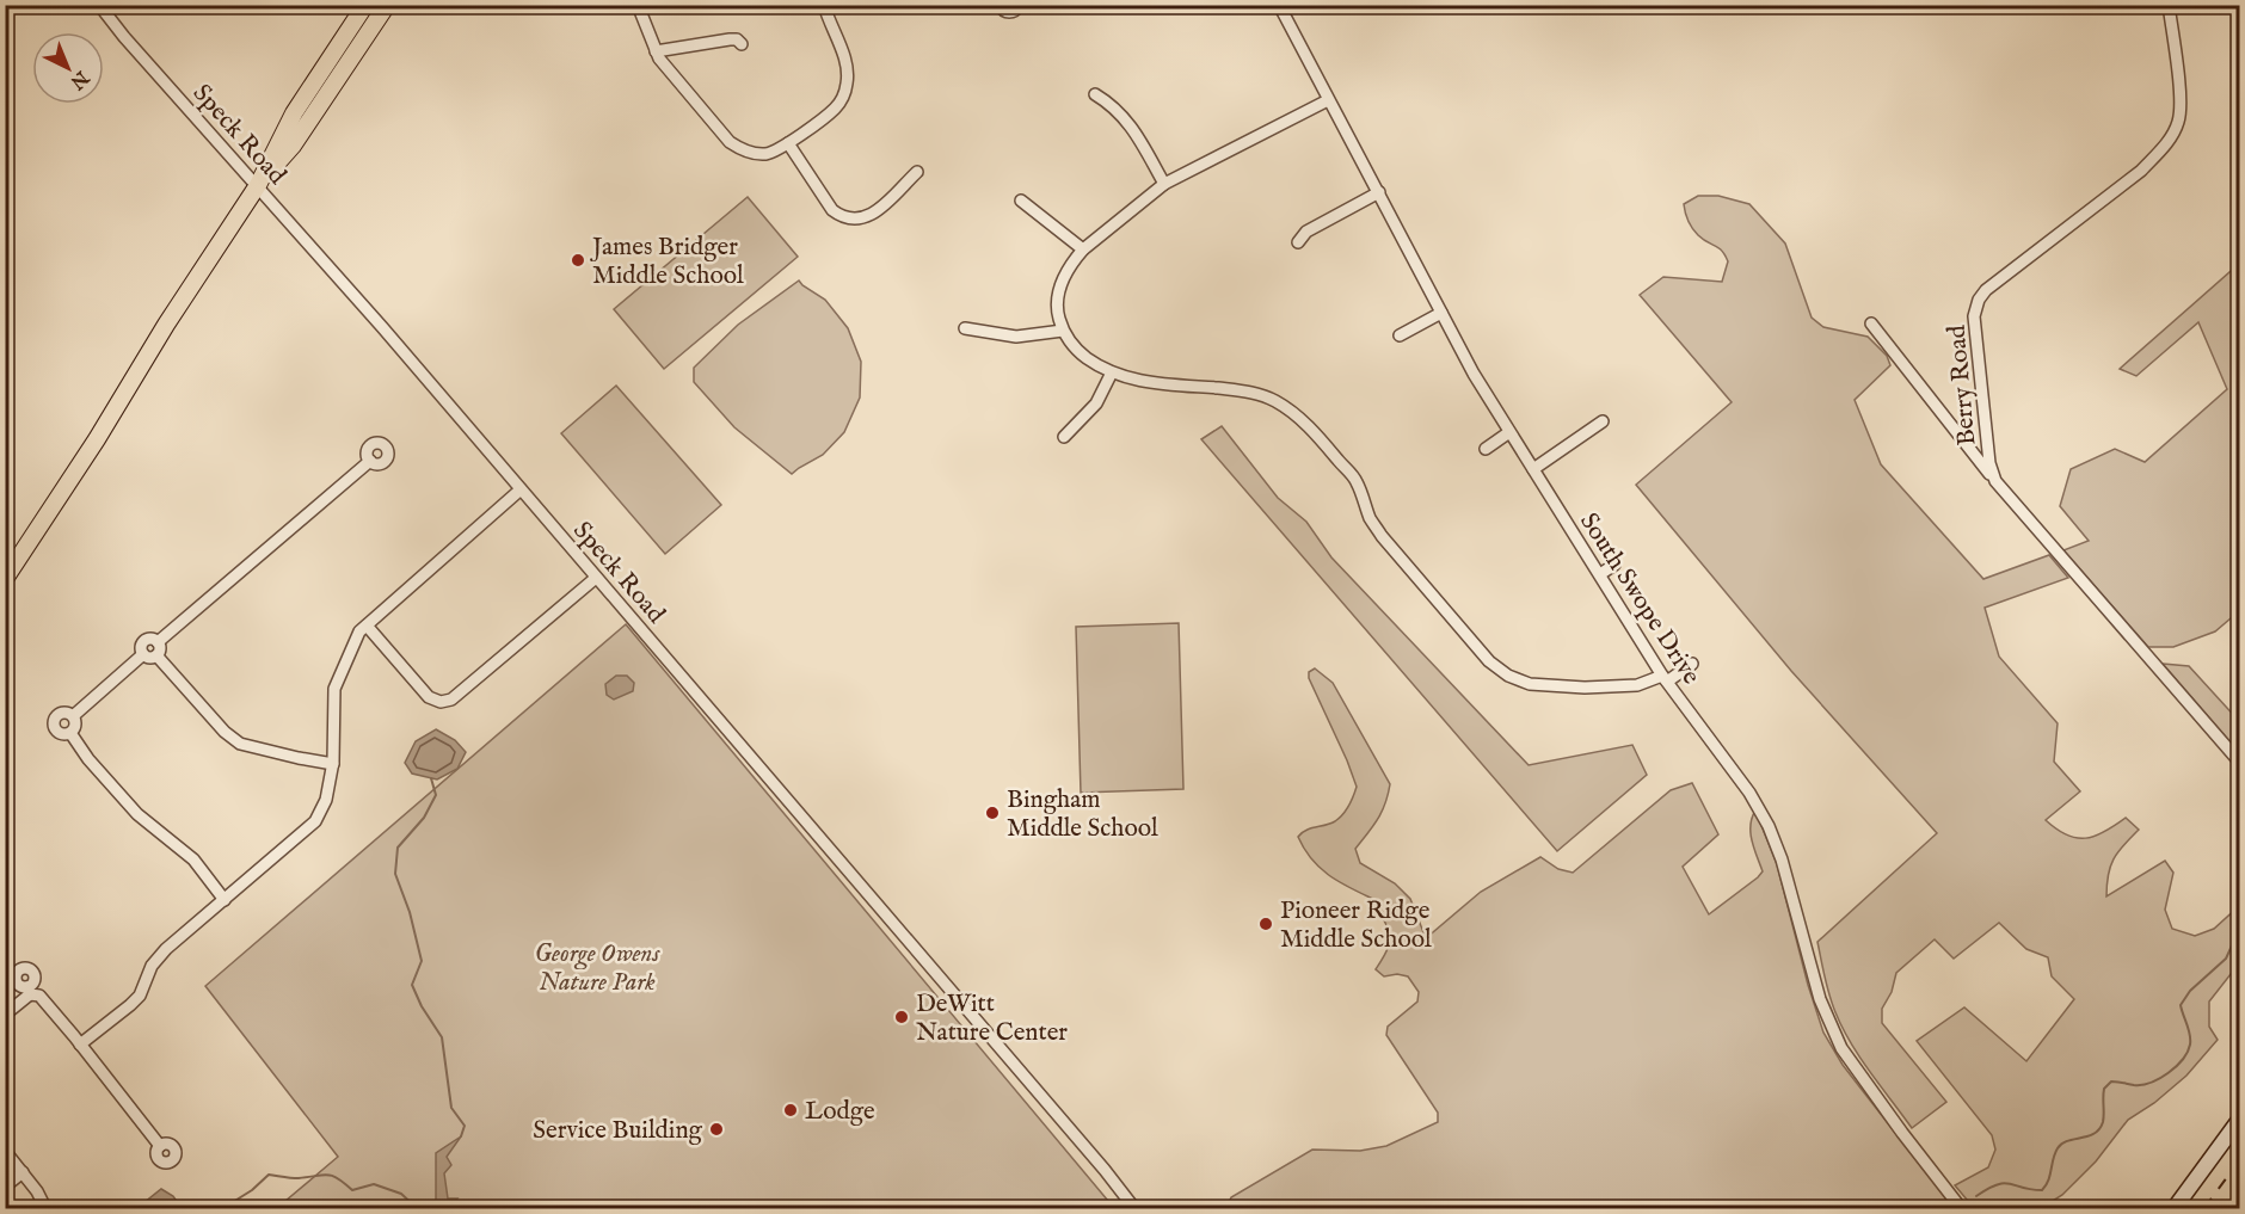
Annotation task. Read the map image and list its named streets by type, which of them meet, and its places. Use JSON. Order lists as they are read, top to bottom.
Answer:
{
  "streets": {
    "street": ["Speck Road", "Berry Road", "South Swope Drive"]
  },
  "parks": ["George Owens Nature Park"],
  "places": [
    "James Bridger Middle School",
    "Bingham Middle School",
    "Pioneer Ridge Middle School",
    "DeWitt Nature Center",
    "Lodge",
    "Service Building"
  ],
  "north": "bottom right"
}
